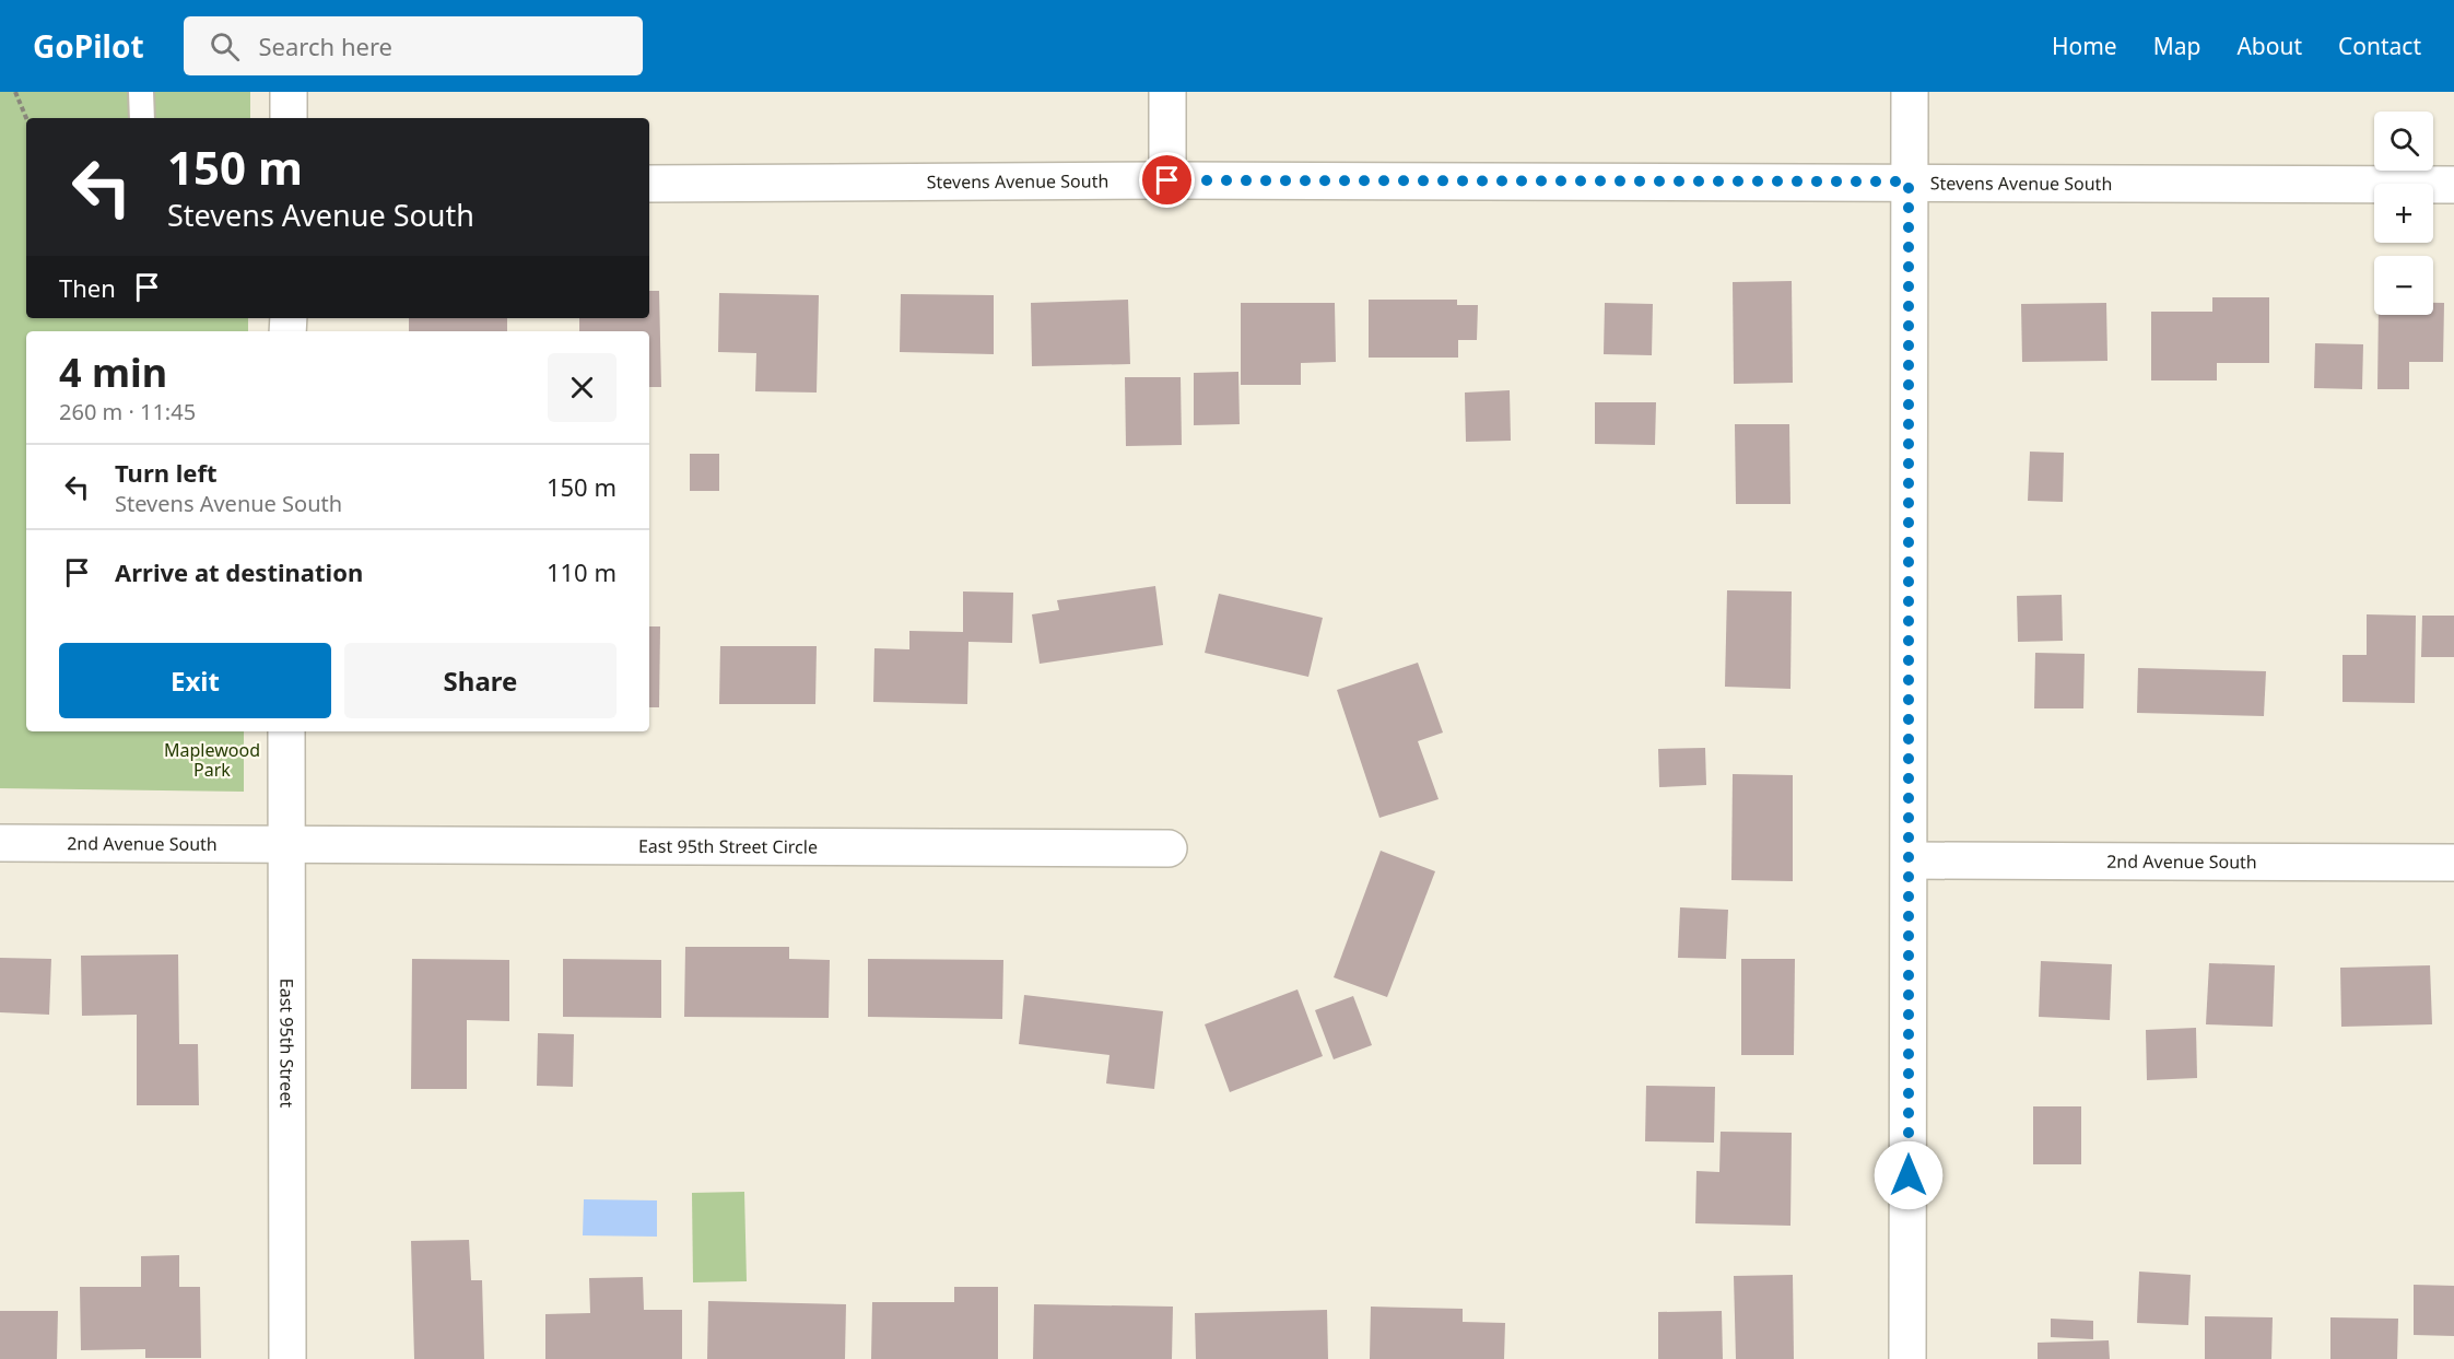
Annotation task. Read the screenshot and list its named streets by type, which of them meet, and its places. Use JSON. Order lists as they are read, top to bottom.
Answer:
{
  "streets": {
    "street": [
      "Stevens Avenue South",
      "2nd Avenue South",
      "East 95th Street Circle",
      "East 95th Street"
    ]
  },
  "crossings": [
    ["2nd Avenue South", "East 95th Street Circle"],
    ["2nd Avenue South", "East 95th Street"],
    ["East 95th Street Circle", "East 95th Street"]
  ],
  "parks": ["Maplewood Park"],
  "page": {
    "header": "GoPilot",
    "search": "Search here",
    "nav": [
      "Home",
      "Map",
      "About",
      "Contact"
    ],
    "map_buttons": ["+", "−"],
    "turn": ["150 m", "Stevens Avenue South"],
    "then": "Then",
    "heading": ["4 min", "260 m · 11:45"],
    "list": [
      {
        "name": "Turn left",
        "note": "Stevens Avenue South",
        "value": "150 m"
      },
      {
        "name": "Arrive at destination",
        "value": "110 m"
      }
    ],
    "buttons": ["Exit", "Share"]
  }
}
